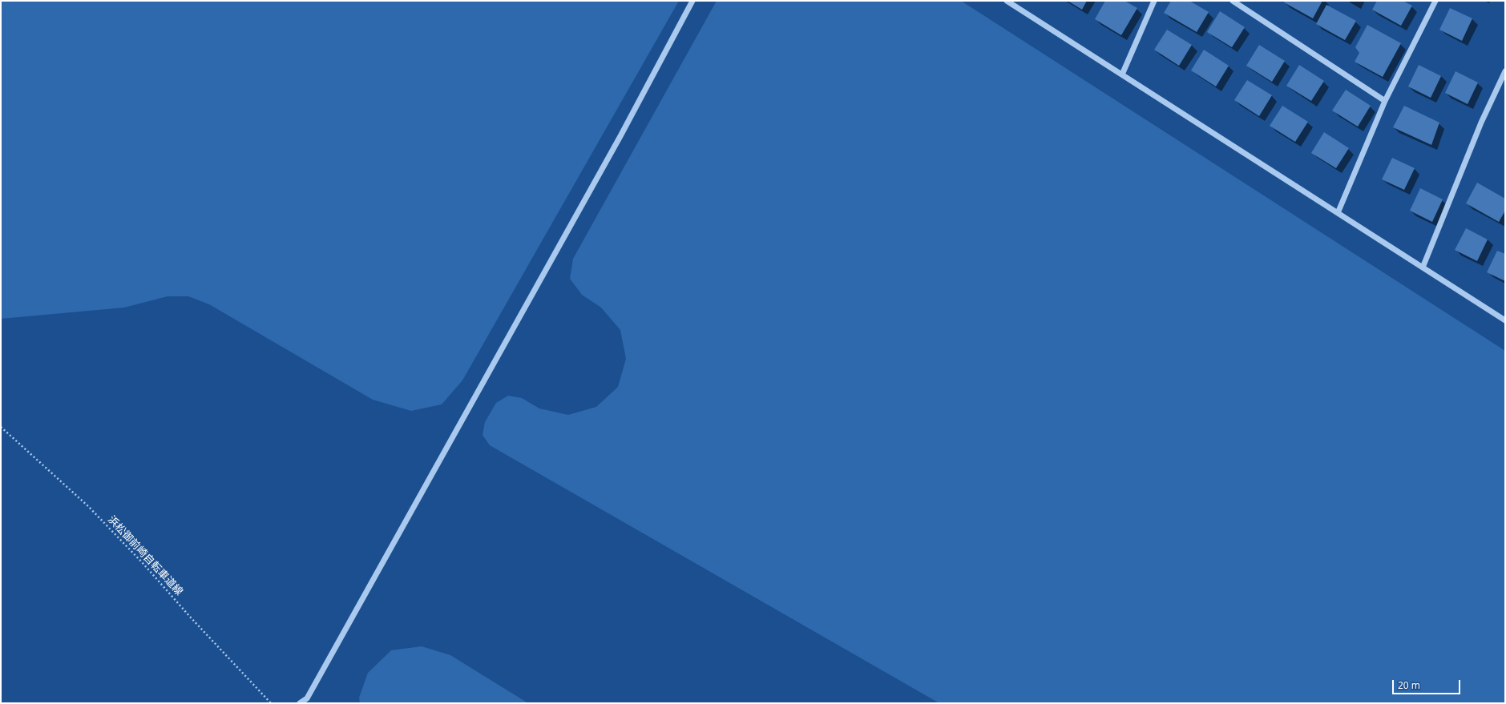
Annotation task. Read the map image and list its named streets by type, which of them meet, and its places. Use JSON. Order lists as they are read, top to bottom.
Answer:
{
  "streets": {
    "path": ["浜松御前崎自転車道線"]
  },
  "scale_bar": "20 m"
}
